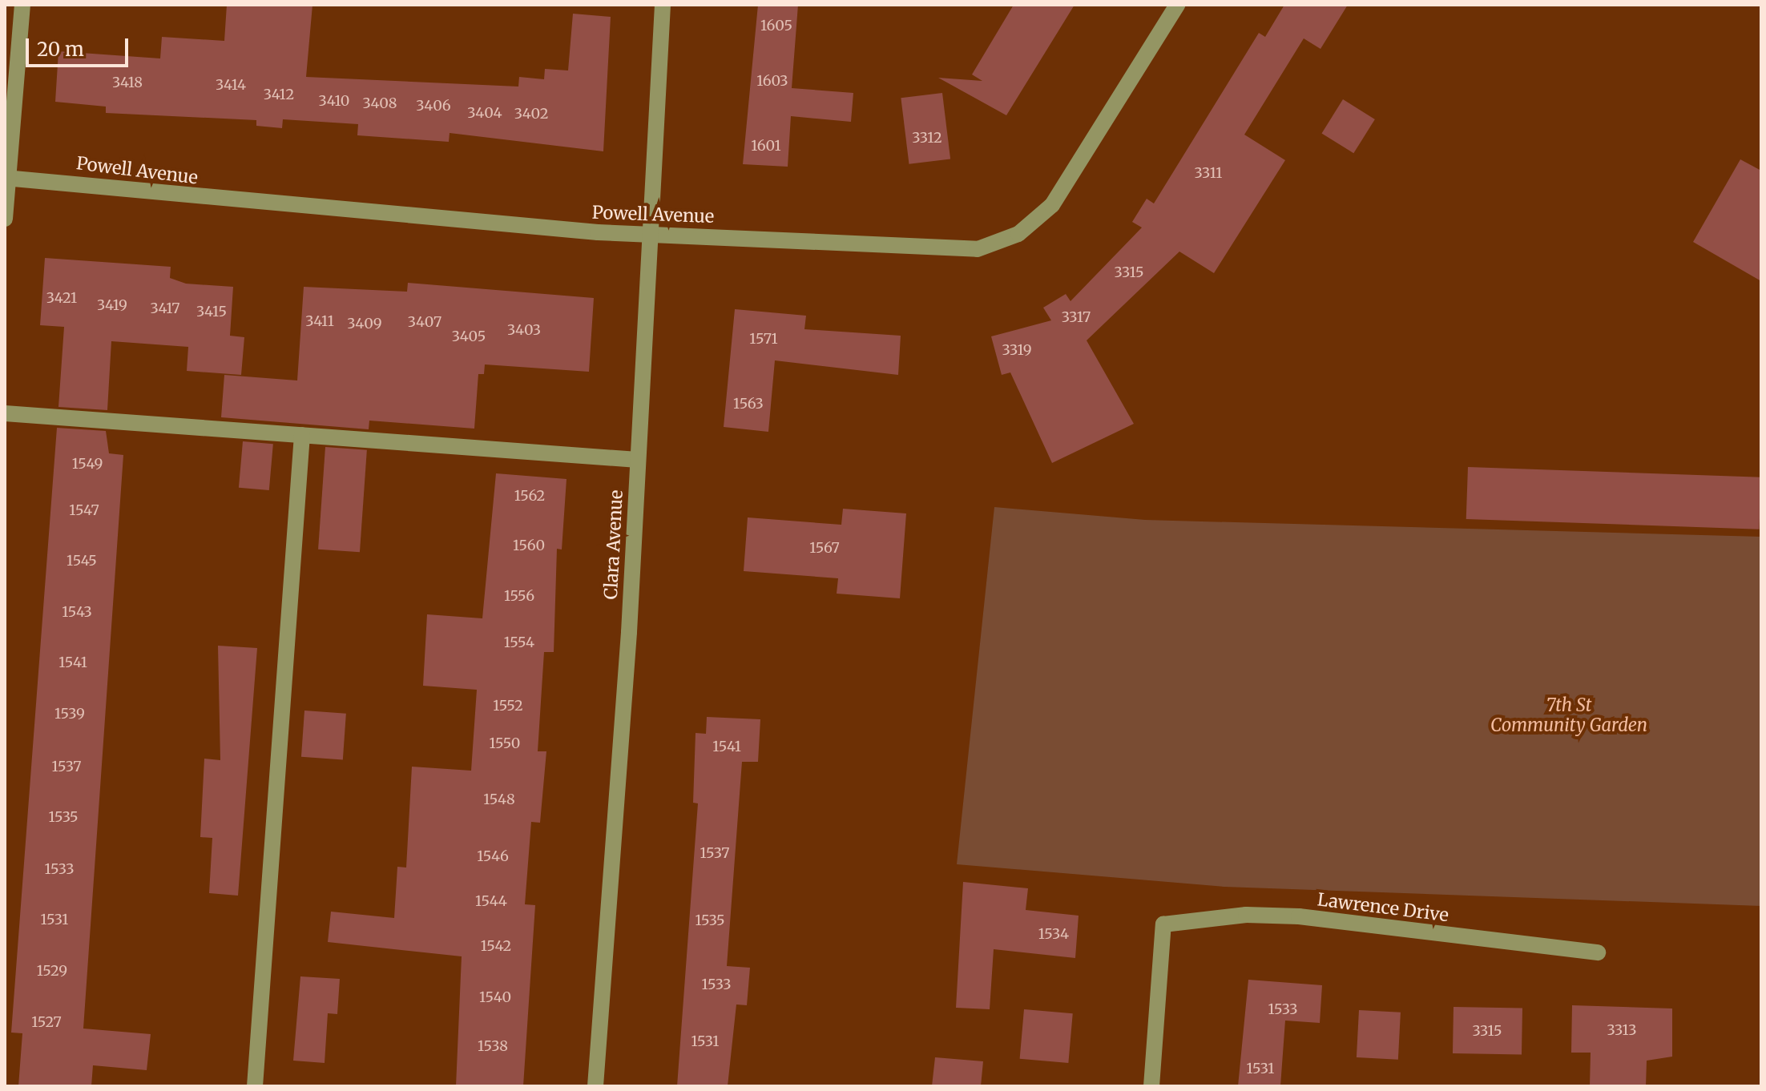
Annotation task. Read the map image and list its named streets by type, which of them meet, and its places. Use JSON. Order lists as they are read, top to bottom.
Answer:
{
  "streets": {
    "street": ["Powell Avenue", "Clara Avenue", "Lawrence Drive"]
  },
  "crossings": [
    ["Powell Avenue", "Clara Avenue"]
  ],
  "parks": ["7th St Community Garden"],
  "house_numbers": [
    "1605",
    "1603",
    "3418",
    "3414",
    "3412",
    "3410",
    "3408",
    "3406",
    "3404",
    "3402",
    "3312",
    "1601",
    "3311",
    "3315",
    "3421",
    "3419",
    "3417",
    "3415",
    "3317",
    "3411",
    "3407",
    "3409",
    "3403",
    "3405",
    "1571",
    "3319",
    "1563",
    "1549",
    "1562",
    "1547",
    "1560",
    "1567",
    "1545",
    "1556",
    "1543",
    "1554",
    "1541",
    "1552",
    "1539",
    "1550",
    "1541",
    "1537",
    "1548",
    "1535",
    "1537",
    "1546",
    "1533",
    "1544",
    "1531",
    "1535",
    "1534",
    "1542",
    "1529",
    "1533",
    "1540",
    "1533",
    "1527",
    "3313",
    "3315",
    "1531",
    "1538",
    "1531"
  ],
  "scale_bar": "20 m"
}
